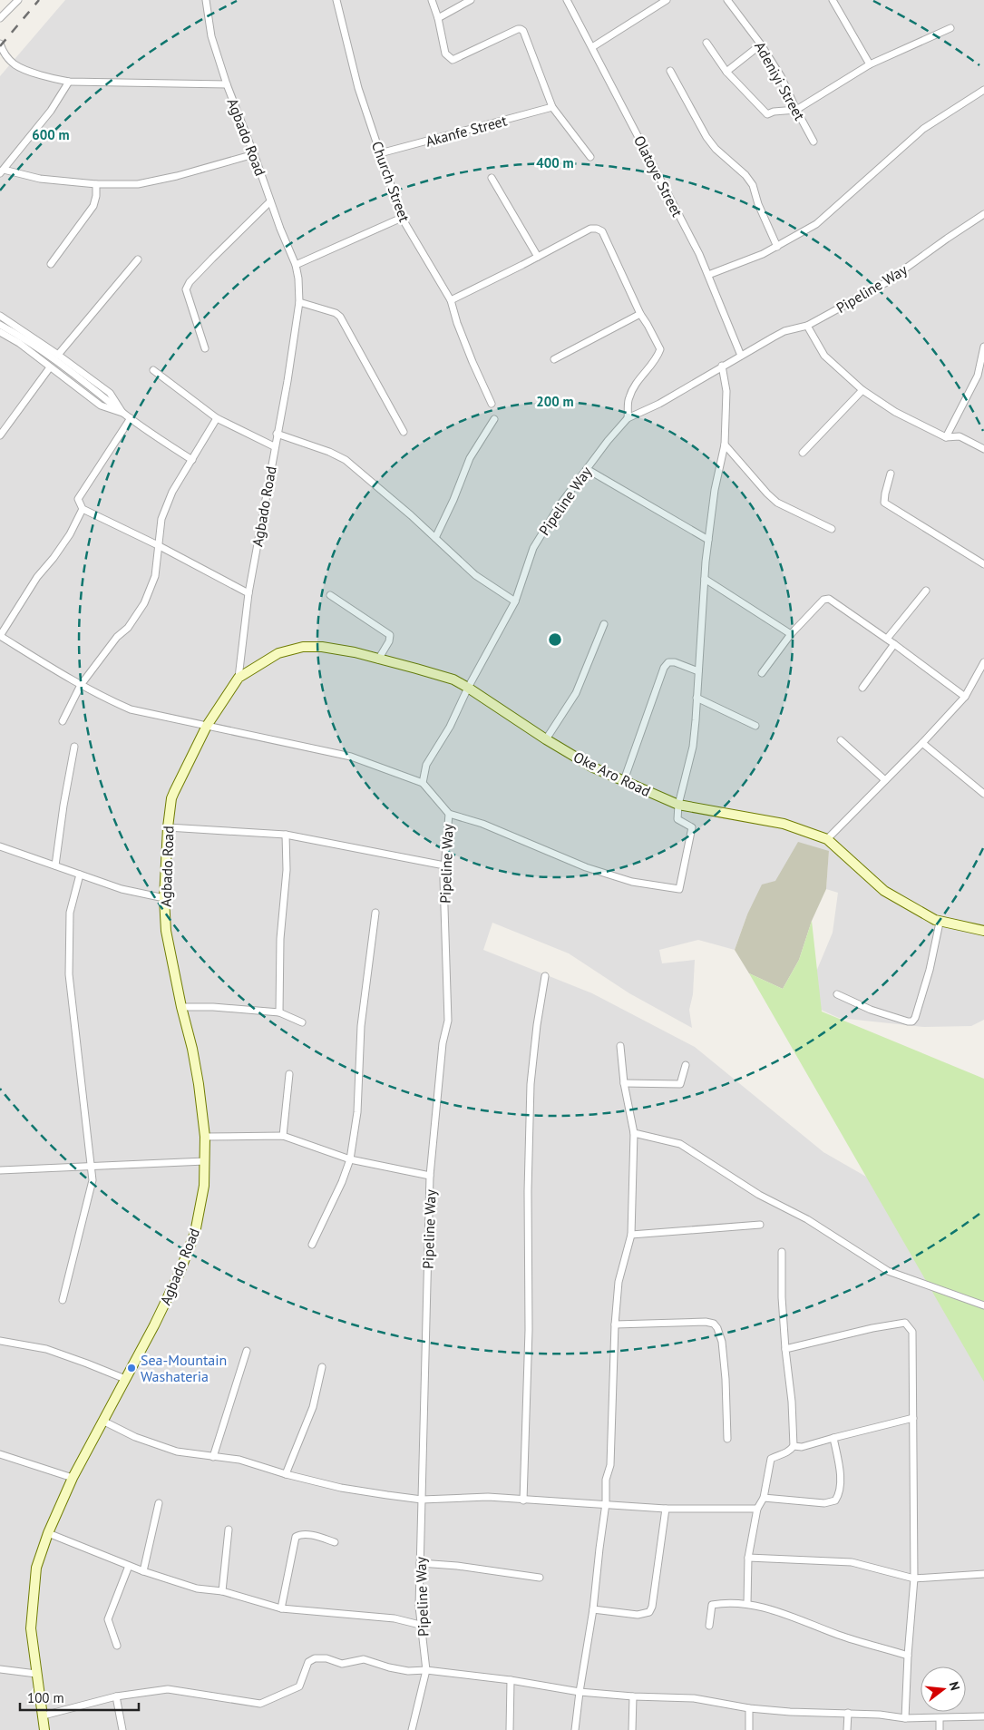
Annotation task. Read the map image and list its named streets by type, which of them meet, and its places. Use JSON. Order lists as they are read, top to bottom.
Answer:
{
  "streets": {
    "main road": ["Agbado Road", "Oke Aro Road"],
    "street": [
      "Adeniyi Street",
      "Akanfe Street",
      "Olatoye Street",
      "Church Street",
      "Pipeline Way"
    ]
  },
  "crossings": [
    ["Akanfe Street", "Church Street"],
    ["Agbado Road", "Oke Aro Road"],
    ["Olatoye Street", "Pipeline Way"],
    ["Pipeline Way", "Oke Aro Road"]
  ],
  "places": ["Sea-Mountain Washateria"],
  "scale_bar": "100 m",
  "north": "right",
  "rings": ["600 m", "400 m", "200 m"]
}
